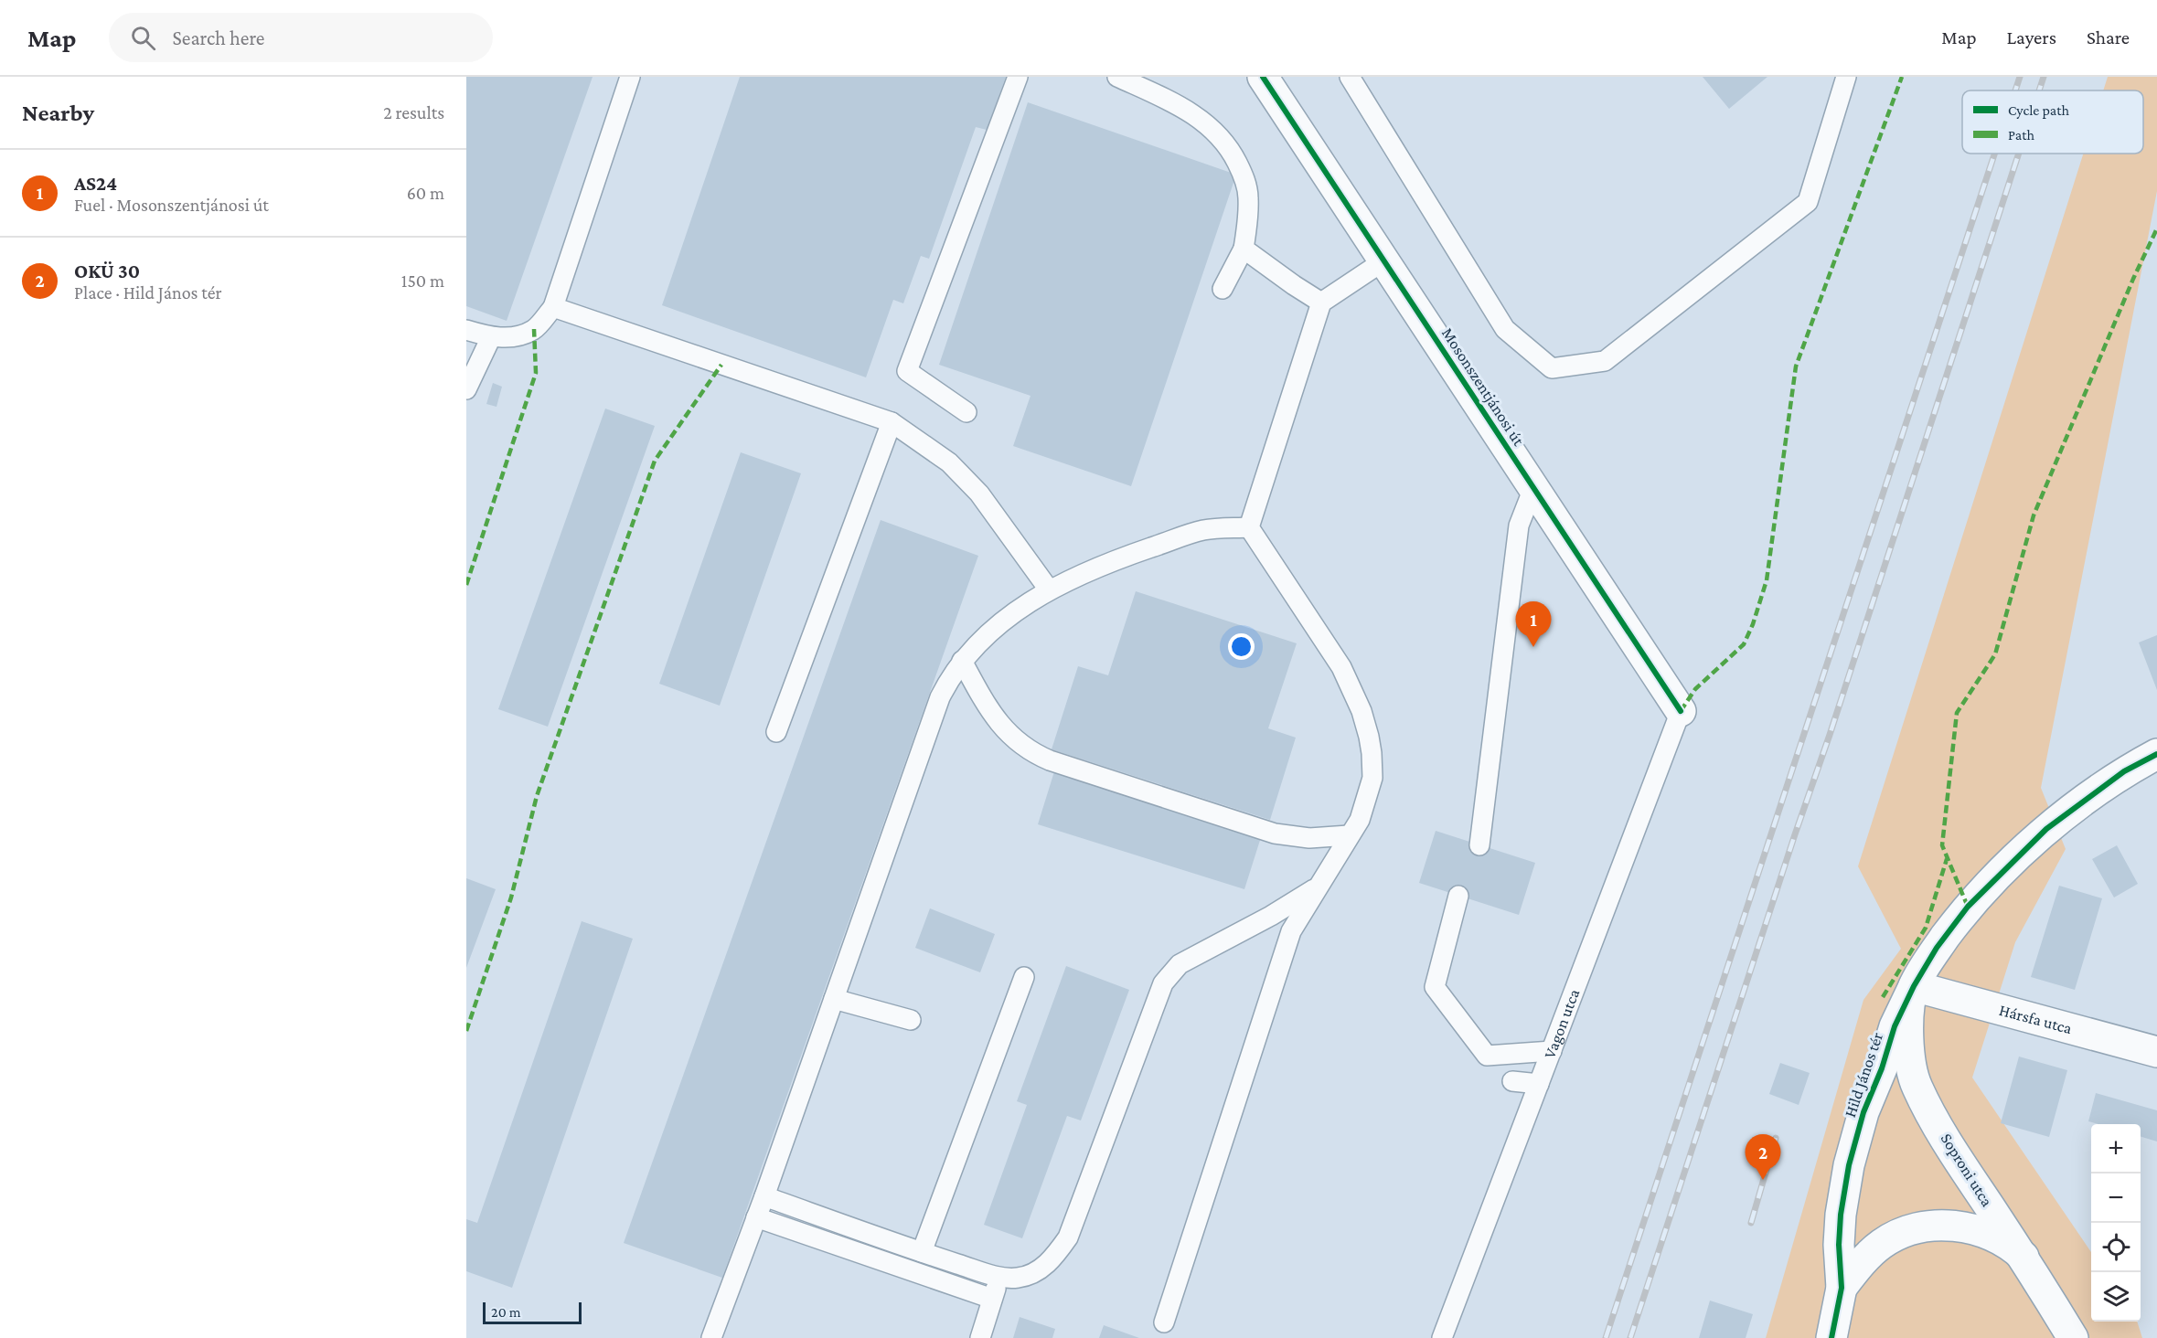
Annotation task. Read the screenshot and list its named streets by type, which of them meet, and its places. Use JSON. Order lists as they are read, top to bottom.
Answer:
{
  "streets": {
    "street": [
      "Mosonszentjánosi út",
      "Hársfa utca",
      "Hild János tér",
      "Soproni utca"
    ],
    "lane": ["Vagon utca"]
  },
  "crossings": [
    ["Mosonszentjánosi út", "Vagon utca"],
    ["Hársfa utca", "Hild János tér"],
    ["Hársfa utca", "Soproni utca"],
    ["Hild János tér", "Soproni utca"]
  ],
  "legend": ["Cycle path", "Path"],
  "scale_bar": "20 m",
  "page": {
    "header": "Map",
    "search": "Search here",
    "nav": ["Map", "Layers", "Share"],
    "heading": ["Nearby", "2 results"],
    "list": [
      {
        "mark": "1",
        "name": "AS24",
        "note": "Fuel · Mosonszentjánosi út",
        "value": "60 m"
      },
      {
        "mark": "2",
        "name": "OKÜ 30",
        "note": "Place · Hild János tér",
        "value": "150 m"
      }
    ],
    "pins": ["1", "2"],
    "map_buttons": ["+", "−"],
    "scale": "20 m"
  }
}
